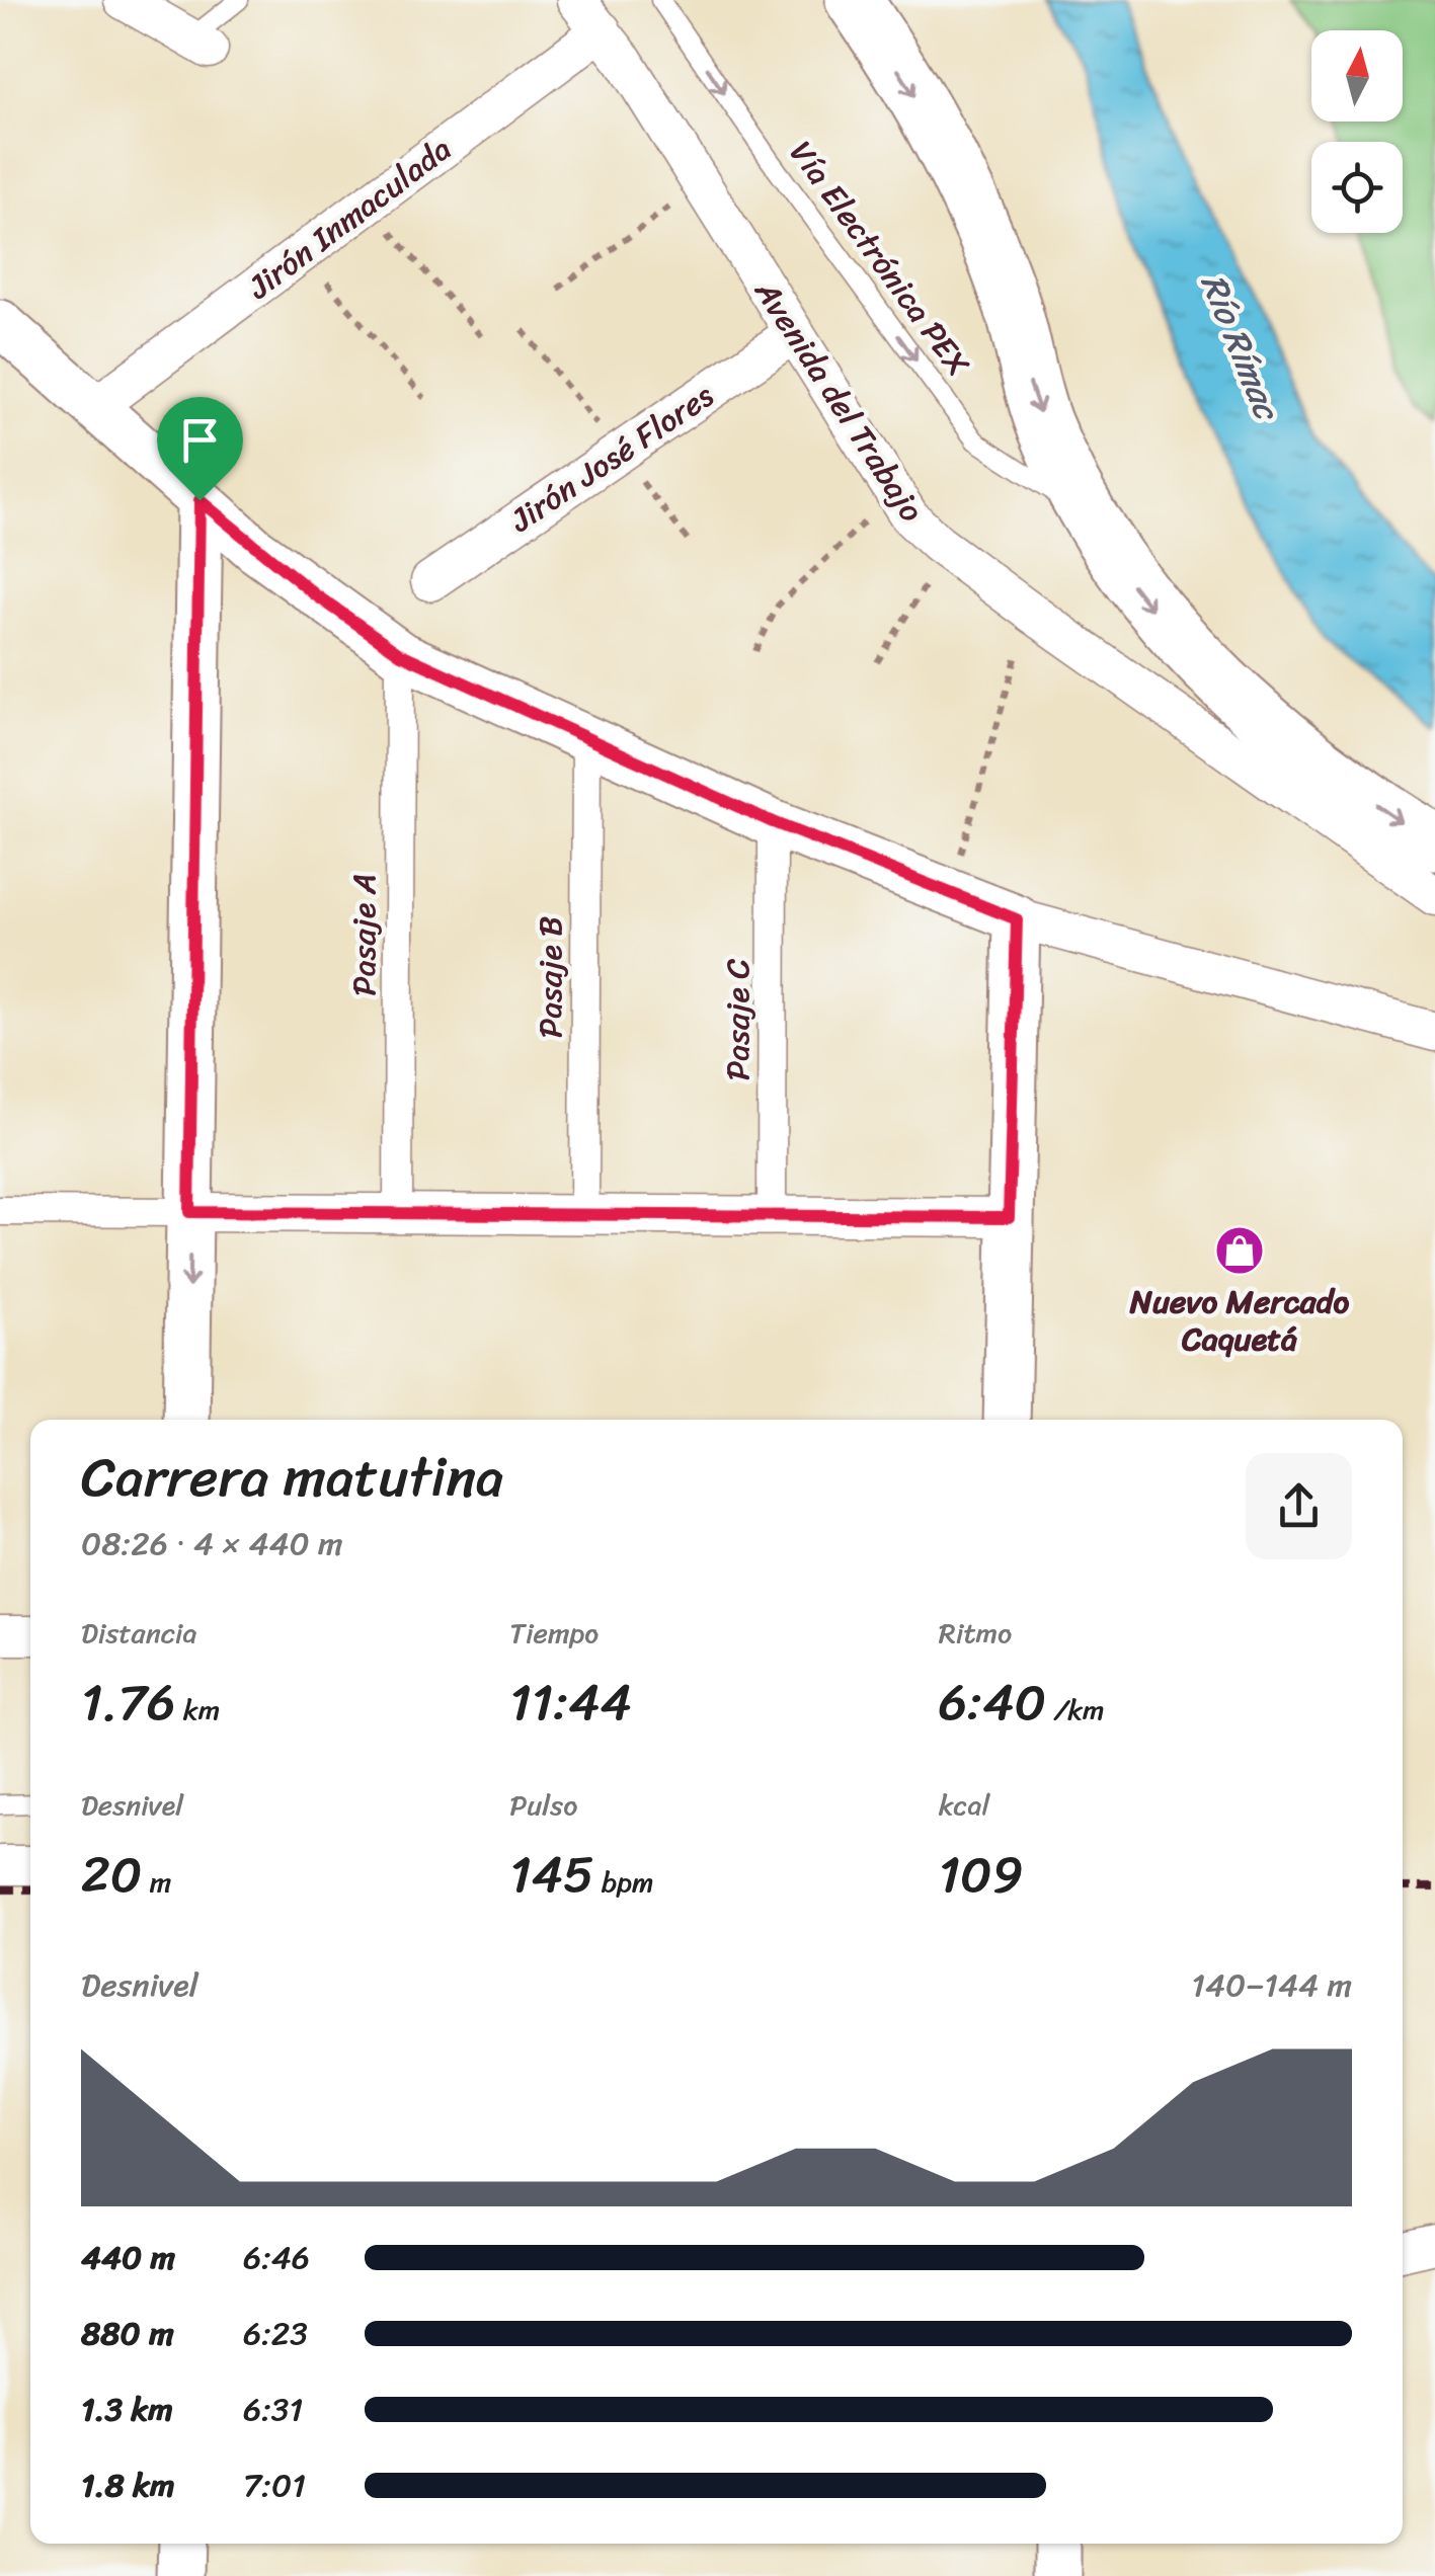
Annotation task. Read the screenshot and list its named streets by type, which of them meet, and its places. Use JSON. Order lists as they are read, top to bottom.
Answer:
{
  "streets": {
    "street": [
      "Jirón Inmaculada",
      "Avenida del Trabajo",
      "Jirón José Flores",
      "Pasaje A",
      "Pasaje B",
      "Pasaje C"
    ],
    "lane": ["Vía Electrónica PEX"]
  },
  "crossings": [
    ["Jirón Inmaculada", "Avenida del Trabajo"],
    ["Avenida del Trabajo", "Jirón José Flores"]
  ],
  "one_way": ["Vía Electrónica PEX"],
  "water": ["Río Rímac"],
  "places": {
    "shop": ["Nuevo Mercado Caquetá"]
  },
  "north": "top",
  "page": {
    "heading": ["Carrera matutina", "08:26 · 4 × 440 m"],
    "stats": [
      ["Distancia", "1.76 km"],
      ["Tiempo", "11:44"],
      ["Ritmo", "6:40 /km"],
      ["Desnivel", "20 m"],
      ["Pulso", "145 bpm"],
      ["kcal", "109"]
    ],
    "chart": ["Desnivel", "140–144 m"],
    "list": [
      {
        "name": "440 m",
        "note": "6:46"
      },
      {
        "name": "880 m",
        "note": "6:23"
      },
      {
        "name": "1.3 km",
        "note": "6:31"
      },
      {
        "name": "1.8 km",
        "note": "7:01"
      }
    ]
  }
}
